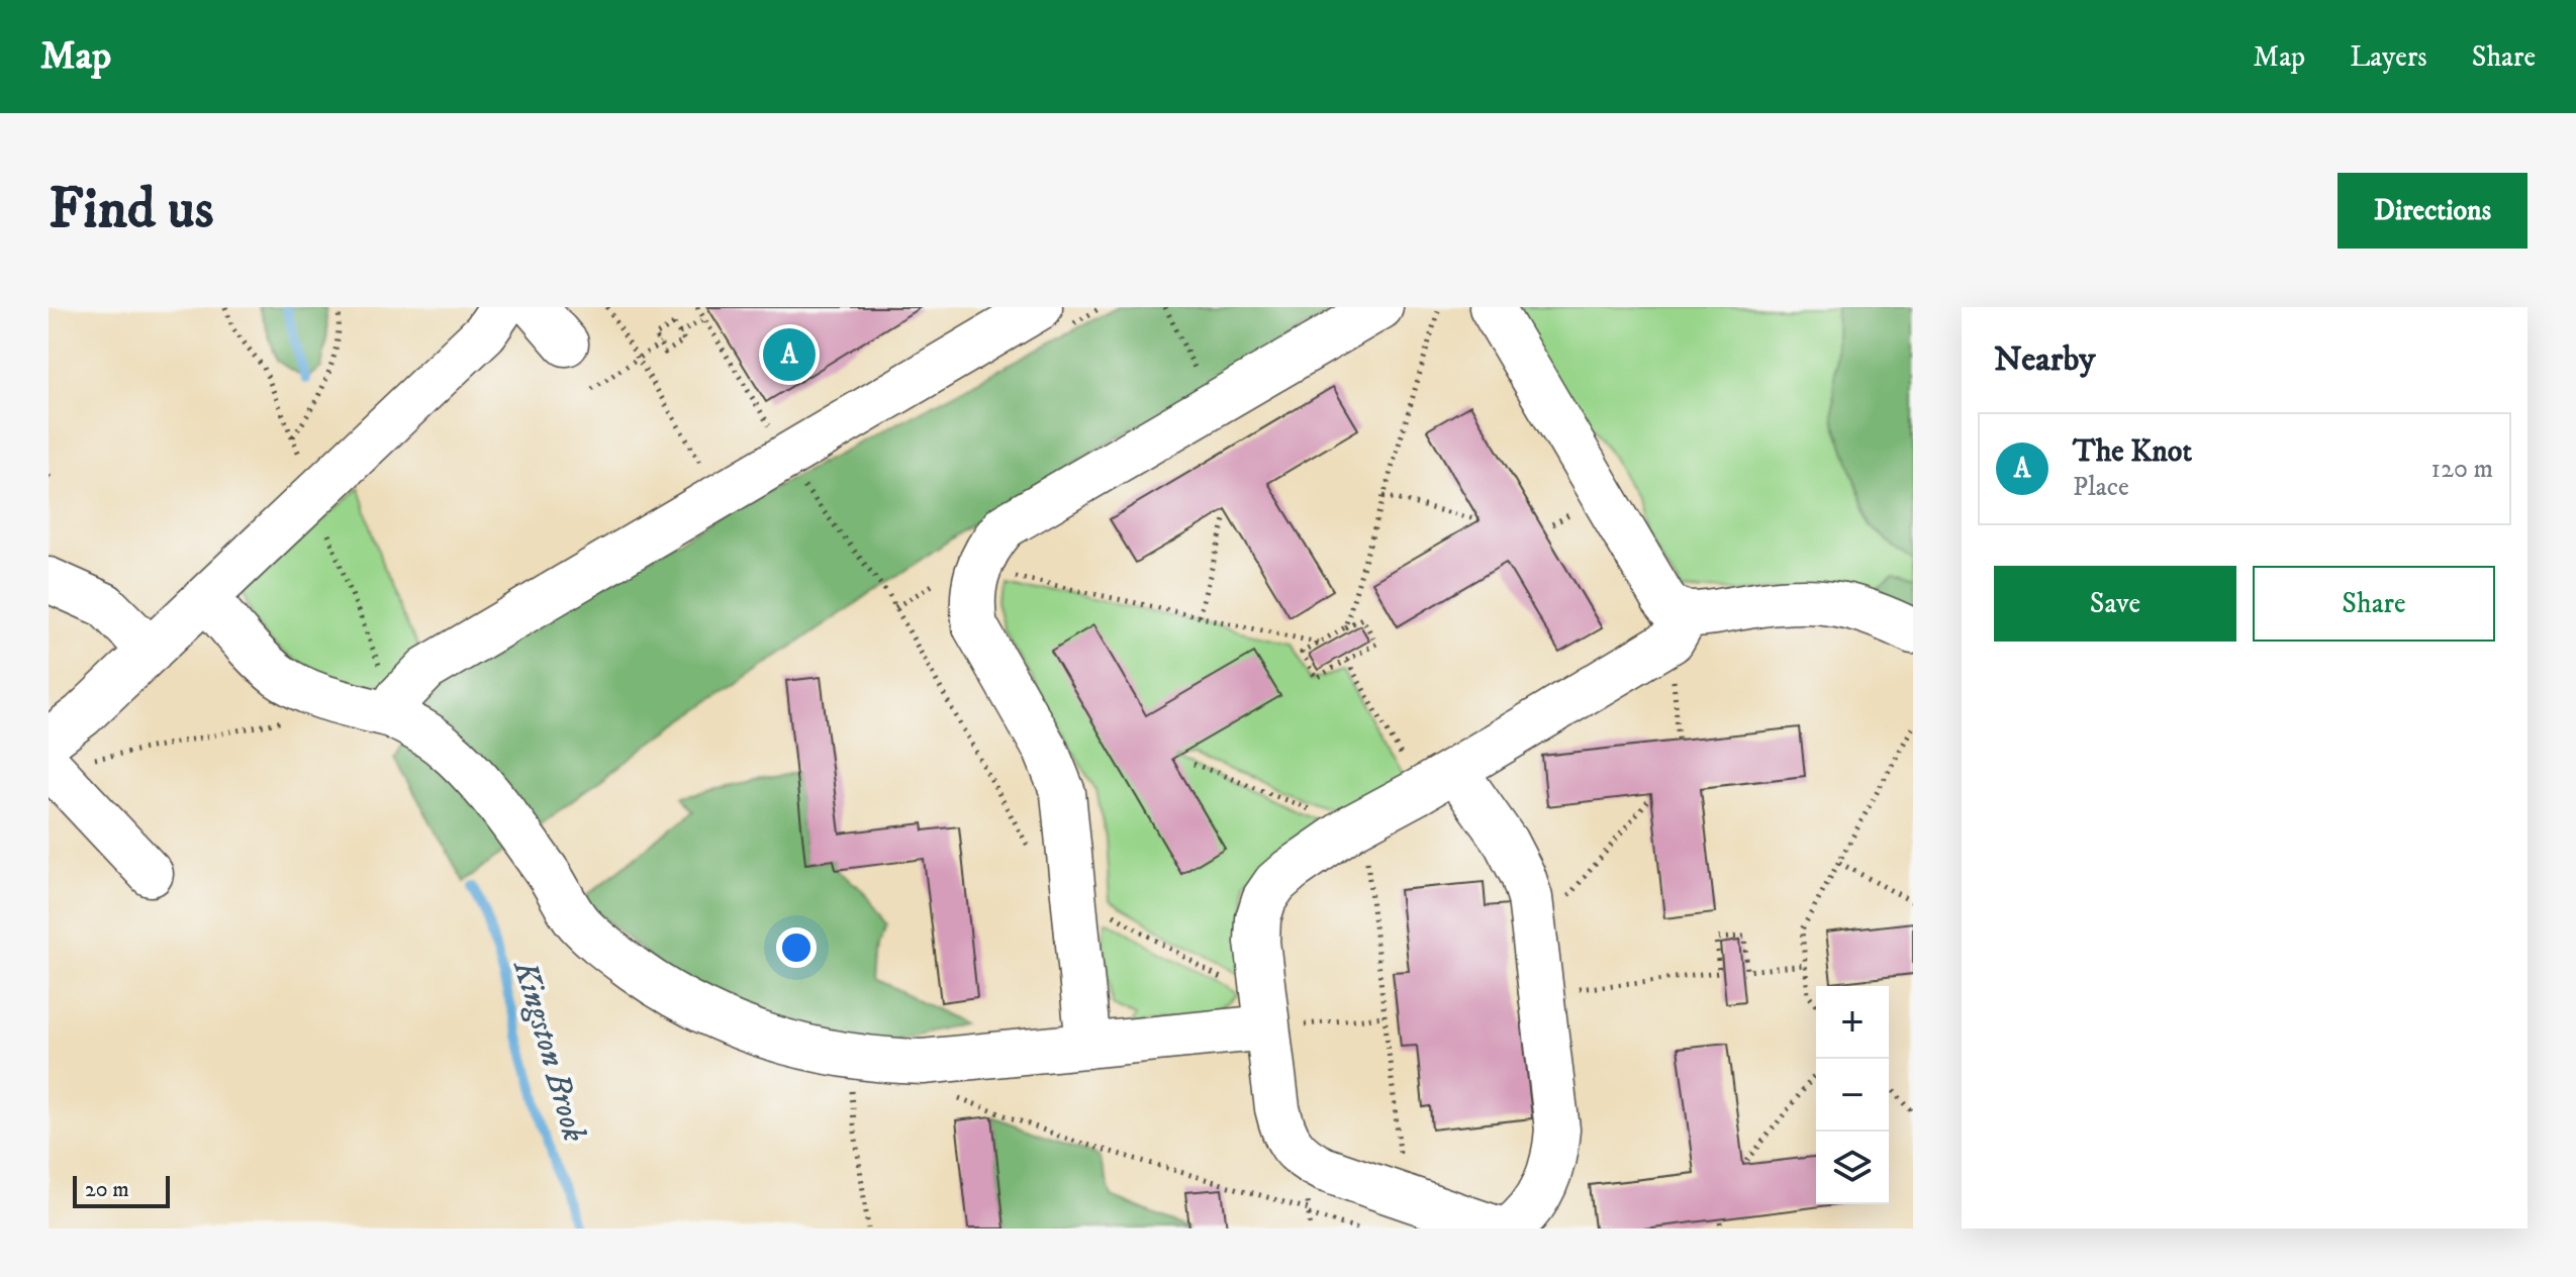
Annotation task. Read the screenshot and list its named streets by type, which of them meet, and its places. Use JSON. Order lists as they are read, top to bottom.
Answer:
{
  "water": ["Kingston Brook"],
  "scale_bar": "20 m",
  "page": {
    "header": "Map",
    "nav": ["Map", "Layers", "Share"],
    "buttons": [
      "Directions",
      ["Save", "Share"]
    ],
    "title": "Find us",
    "heading": "Nearby",
    "pins": "A",
    "list": [
      {
        "mark": "A",
        "name": "The Knot",
        "note": "Place",
        "value": "120 m"
      }
    ],
    "map_buttons": ["+", "−"],
    "scale": "20 m"
  }
}
